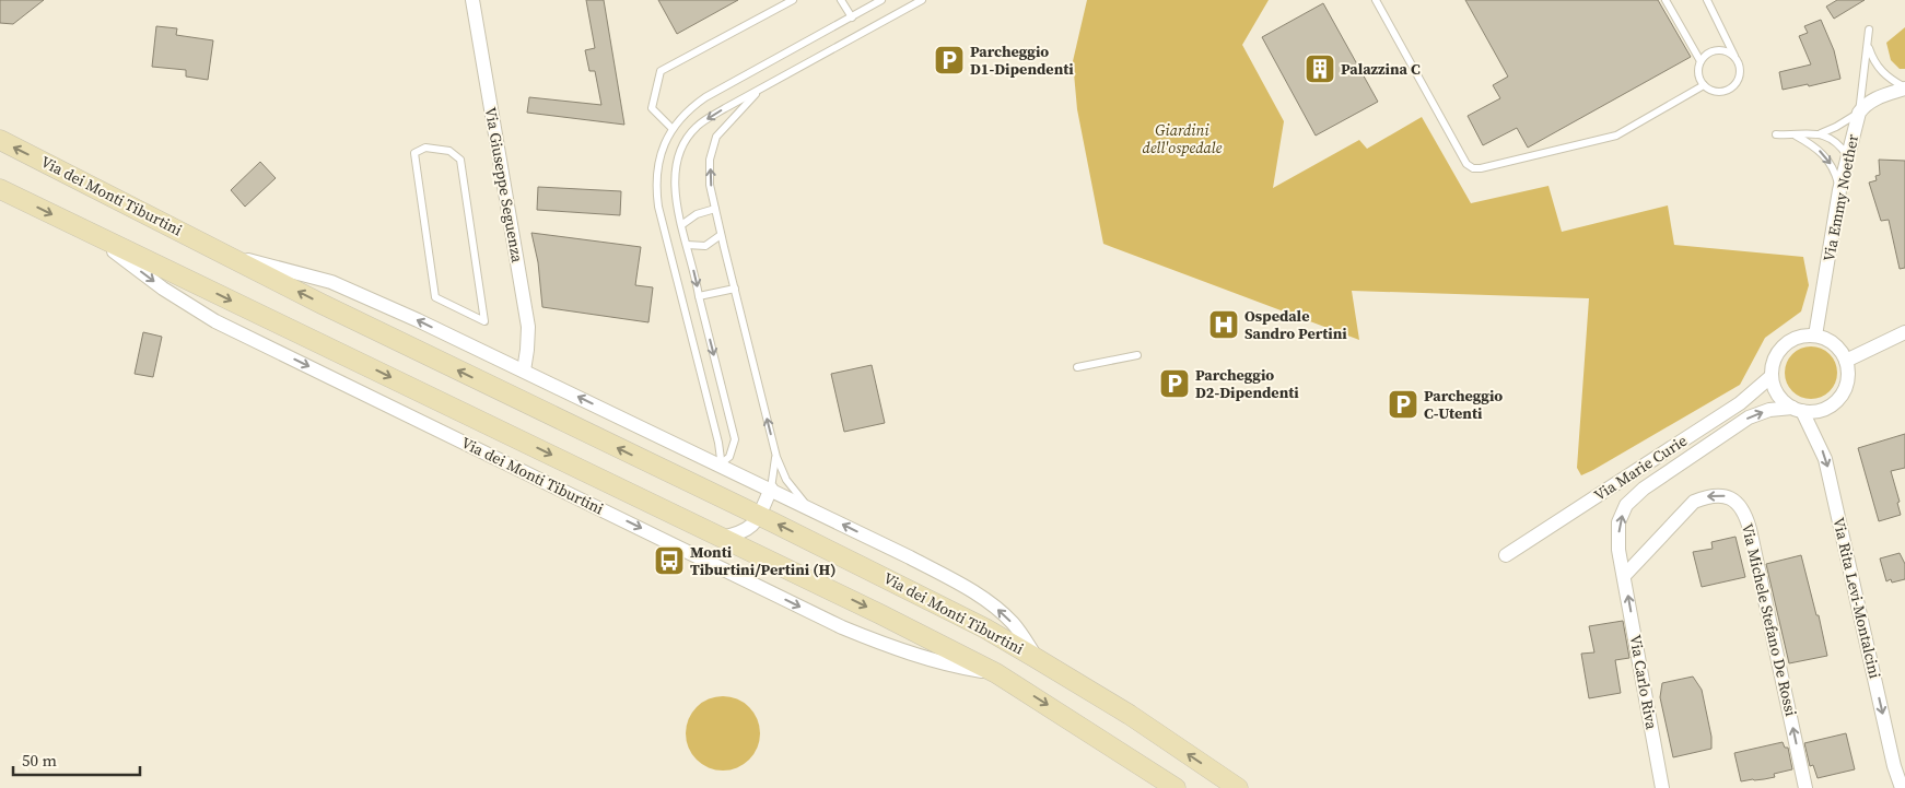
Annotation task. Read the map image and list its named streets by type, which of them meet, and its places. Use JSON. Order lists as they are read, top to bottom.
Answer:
{
  "streets": {
    "main road": ["Via dei Monti Tiburtini"],
    "street": [
      "Via Giuseppe Seguenza",
      "Via Emmy Noether",
      "Via Marie Curie",
      "Via Rita Levi-Montalcini",
      "Via Michele Stefano De Rossi",
      "Via Carlo Riva"
    ]
  },
  "crossings": [
    ["Via Giuseppe Seguenza", "Via dei Monti Tiburtini"],
    ["Via Emmy Noether", "Via Marie Curie"],
    ["Via Emmy Noether", "Via Rita Levi-Montalcini"],
    ["Via Emmy Noether", "Via Carlo Riva"],
    ["Via Marie Curie", "Via Rita Levi-Montalcini"],
    ["Via Marie Curie", "Via Carlo Riva"],
    ["Via Rita Levi-Montalcini", "Via Carlo Riva"],
    ["Via Michele Stefano De Rossi", "Via Carlo Riva"]
  ],
  "one_way": ["Via Rita Levi-Montalcini", "Via Carlo Riva"],
  "parks": ["Giardini dell'ospedale"],
  "places": {
    "parking": ["Parcheggio D1-Dipendenti", "Parcheggio D2-Dipendenti", "Parcheggio C-Utenti"],
    "building": ["Palazzina C"],
    "hospital": ["Ospedale Sandro Pertini"],
    "bus stop": ["Monti Tiburtini/Pertini (H)"]
  },
  "scale_bar": "50 m"
}
